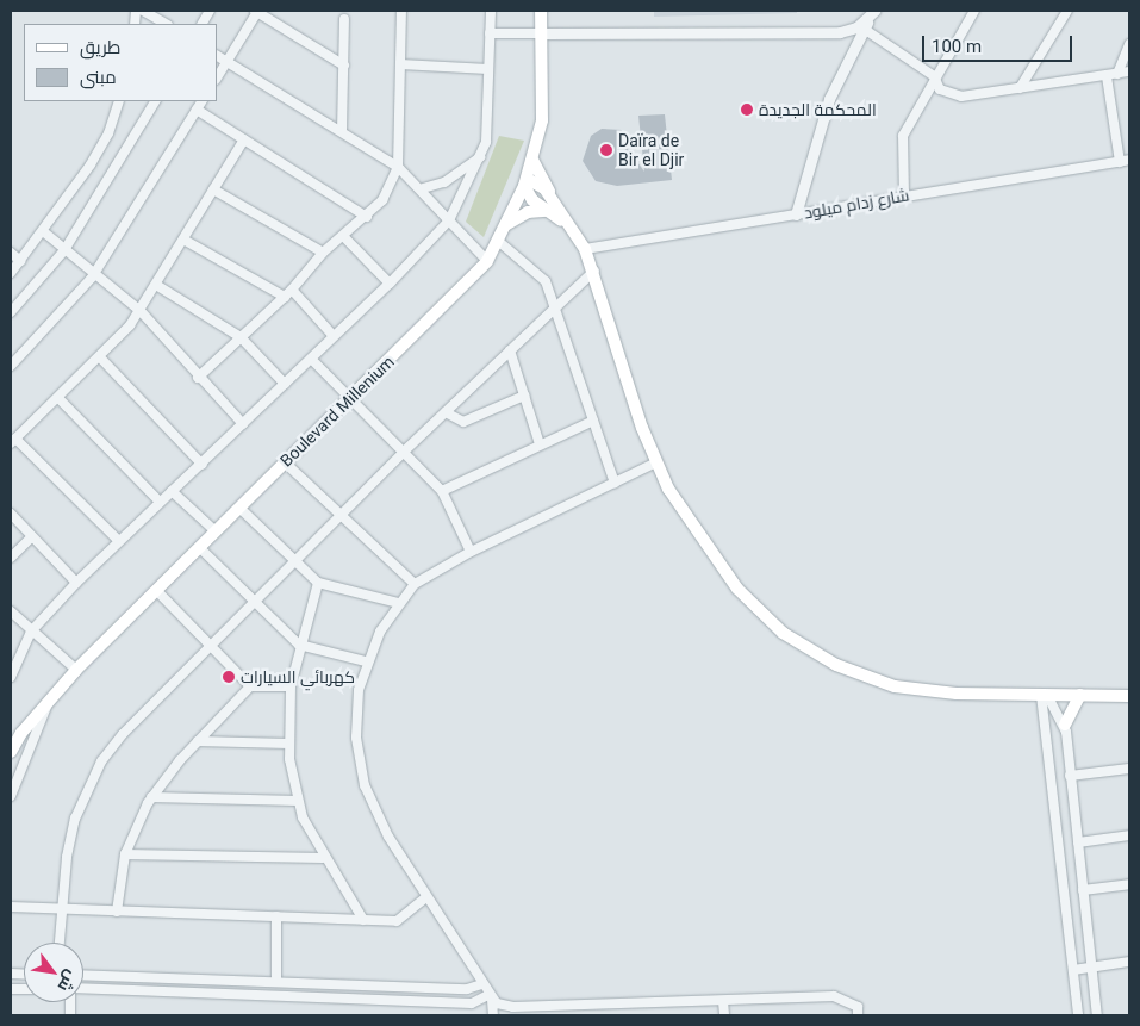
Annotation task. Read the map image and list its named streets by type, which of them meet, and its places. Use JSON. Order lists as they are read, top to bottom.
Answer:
{
  "streets": {
    "main road": ["Boulevard Millenium"],
    "street": ["شارع زدام ميلود"]
  },
  "places": ["المحكمة الجديدة", "Daïra de Bir el Djir", "كهربائي السيارات"],
  "legend": ["طريق", "مبنى"],
  "scale_bar": "100 m",
  "north": "bottom right"
}
